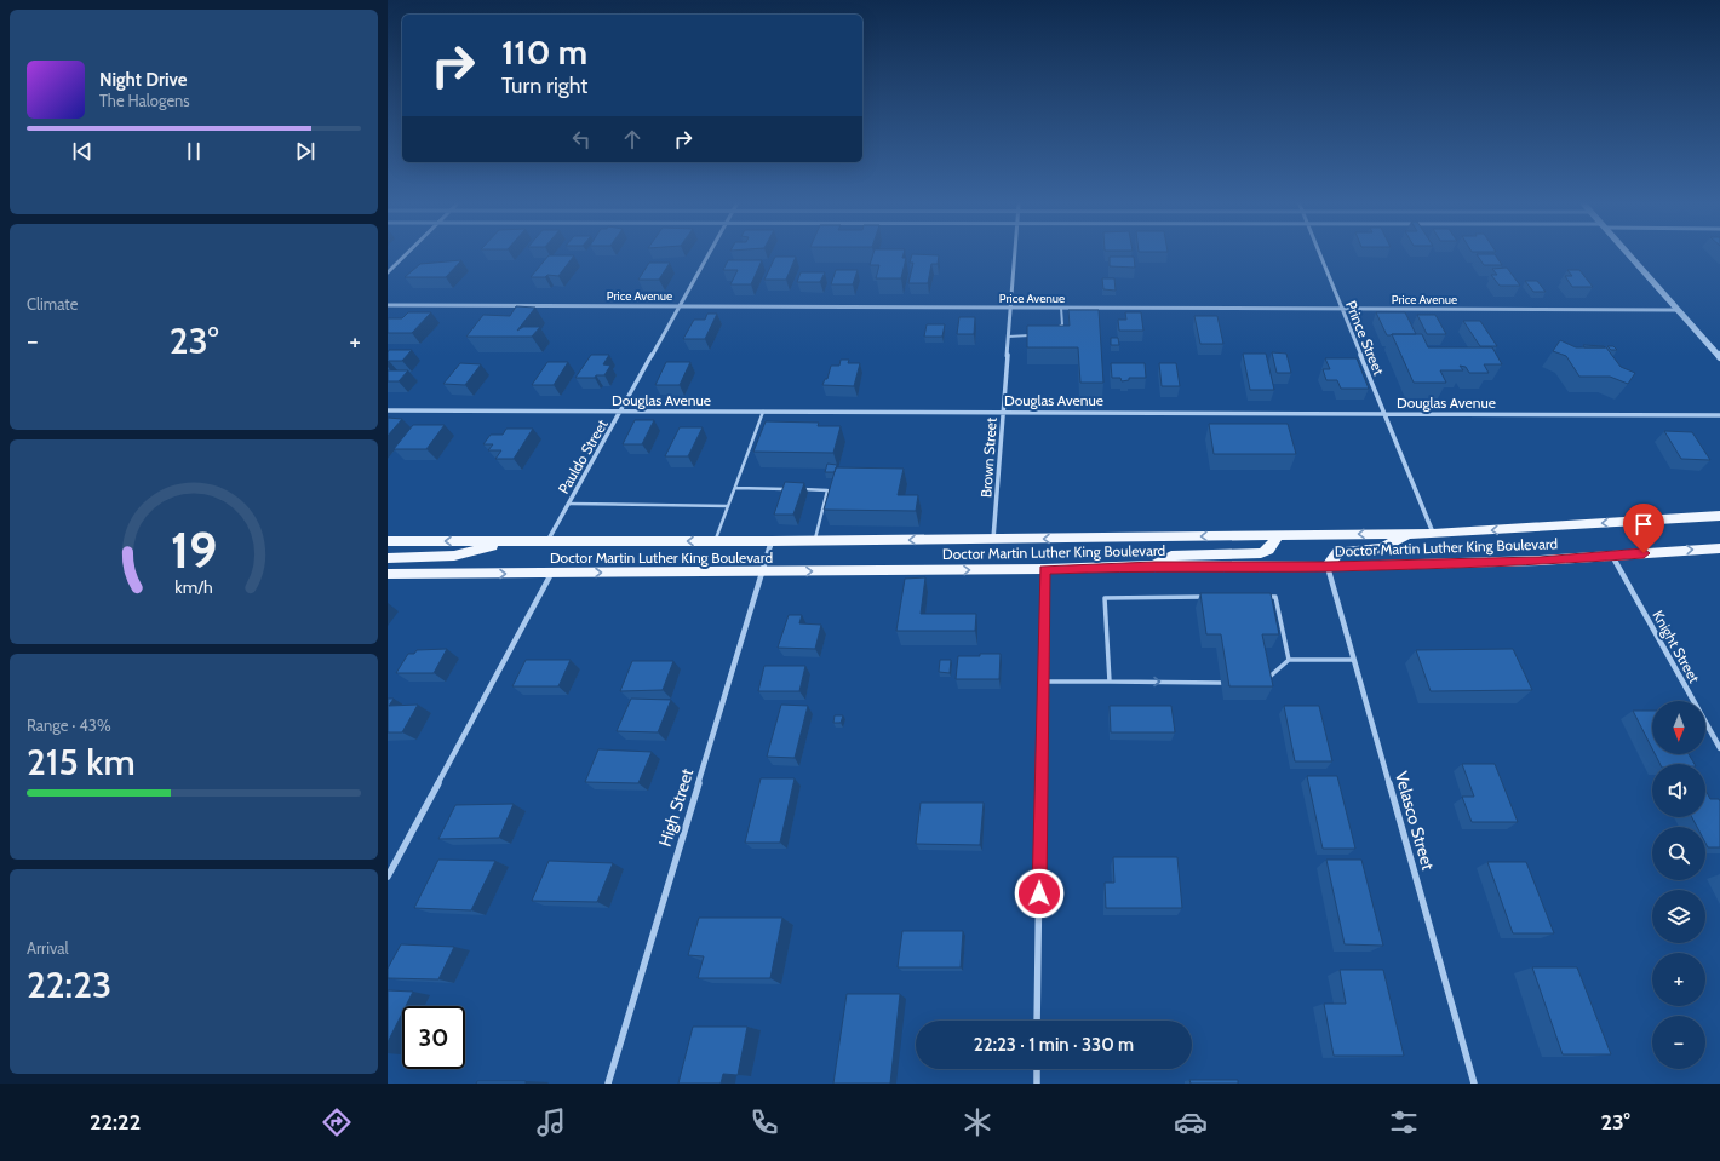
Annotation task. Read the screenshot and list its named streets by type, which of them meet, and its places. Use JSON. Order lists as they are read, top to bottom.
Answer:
{
  "streets": {
    "main road": ["Doctor Martin Luther King Boulevard"],
    "street": [
      "Price Avenue",
      "Prince Street",
      "Douglas Avenue",
      "Pauldo Street",
      "Brown Street",
      "Knight Street",
      "High Street",
      "Velasco Street"
    ]
  },
  "crossings": [
    ["Price Avenue", "Prince Street"],
    ["Price Avenue", "Pauldo Street"],
    ["Price Avenue", "Brown Street"],
    ["Prince Street", "Douglas Avenue"],
    ["Prince Street", "Doctor Martin Luther King Boulevard"],
    ["Douglas Avenue", "Pauldo Street"],
    ["Douglas Avenue", "Brown Street"],
    ["Pauldo Street", "Doctor Martin Luther King Boulevard"],
    ["Brown Street", "Doctor Martin Luther King Boulevard"],
    ["Doctor Martin Luther King Boulevard", "Knight Street"],
    ["Doctor Martin Luther King Boulevard", "High Street"],
    ["Doctor Martin Luther King Boulevard", "Velasco Street"]
  ],
  "north": "bottom",
  "page": {
    "turn": ["110 m", "Turn right"],
    "song": ["Night Drive", "The Halogens"],
    "tile": [
      "Climate",
      ["Range · 43%", "215 km"],
      ["Arrival", "22:23"]
    ],
    "heat": ["−", "23°", "+"],
    "map_buttons": ["+", "−"],
    "limit": "30",
    "trip": "22:23 · 1 min · 330 m",
    "tabs": ["22:22", "23°"],
    "gauge": ["19", "km/h"]
  }
}
